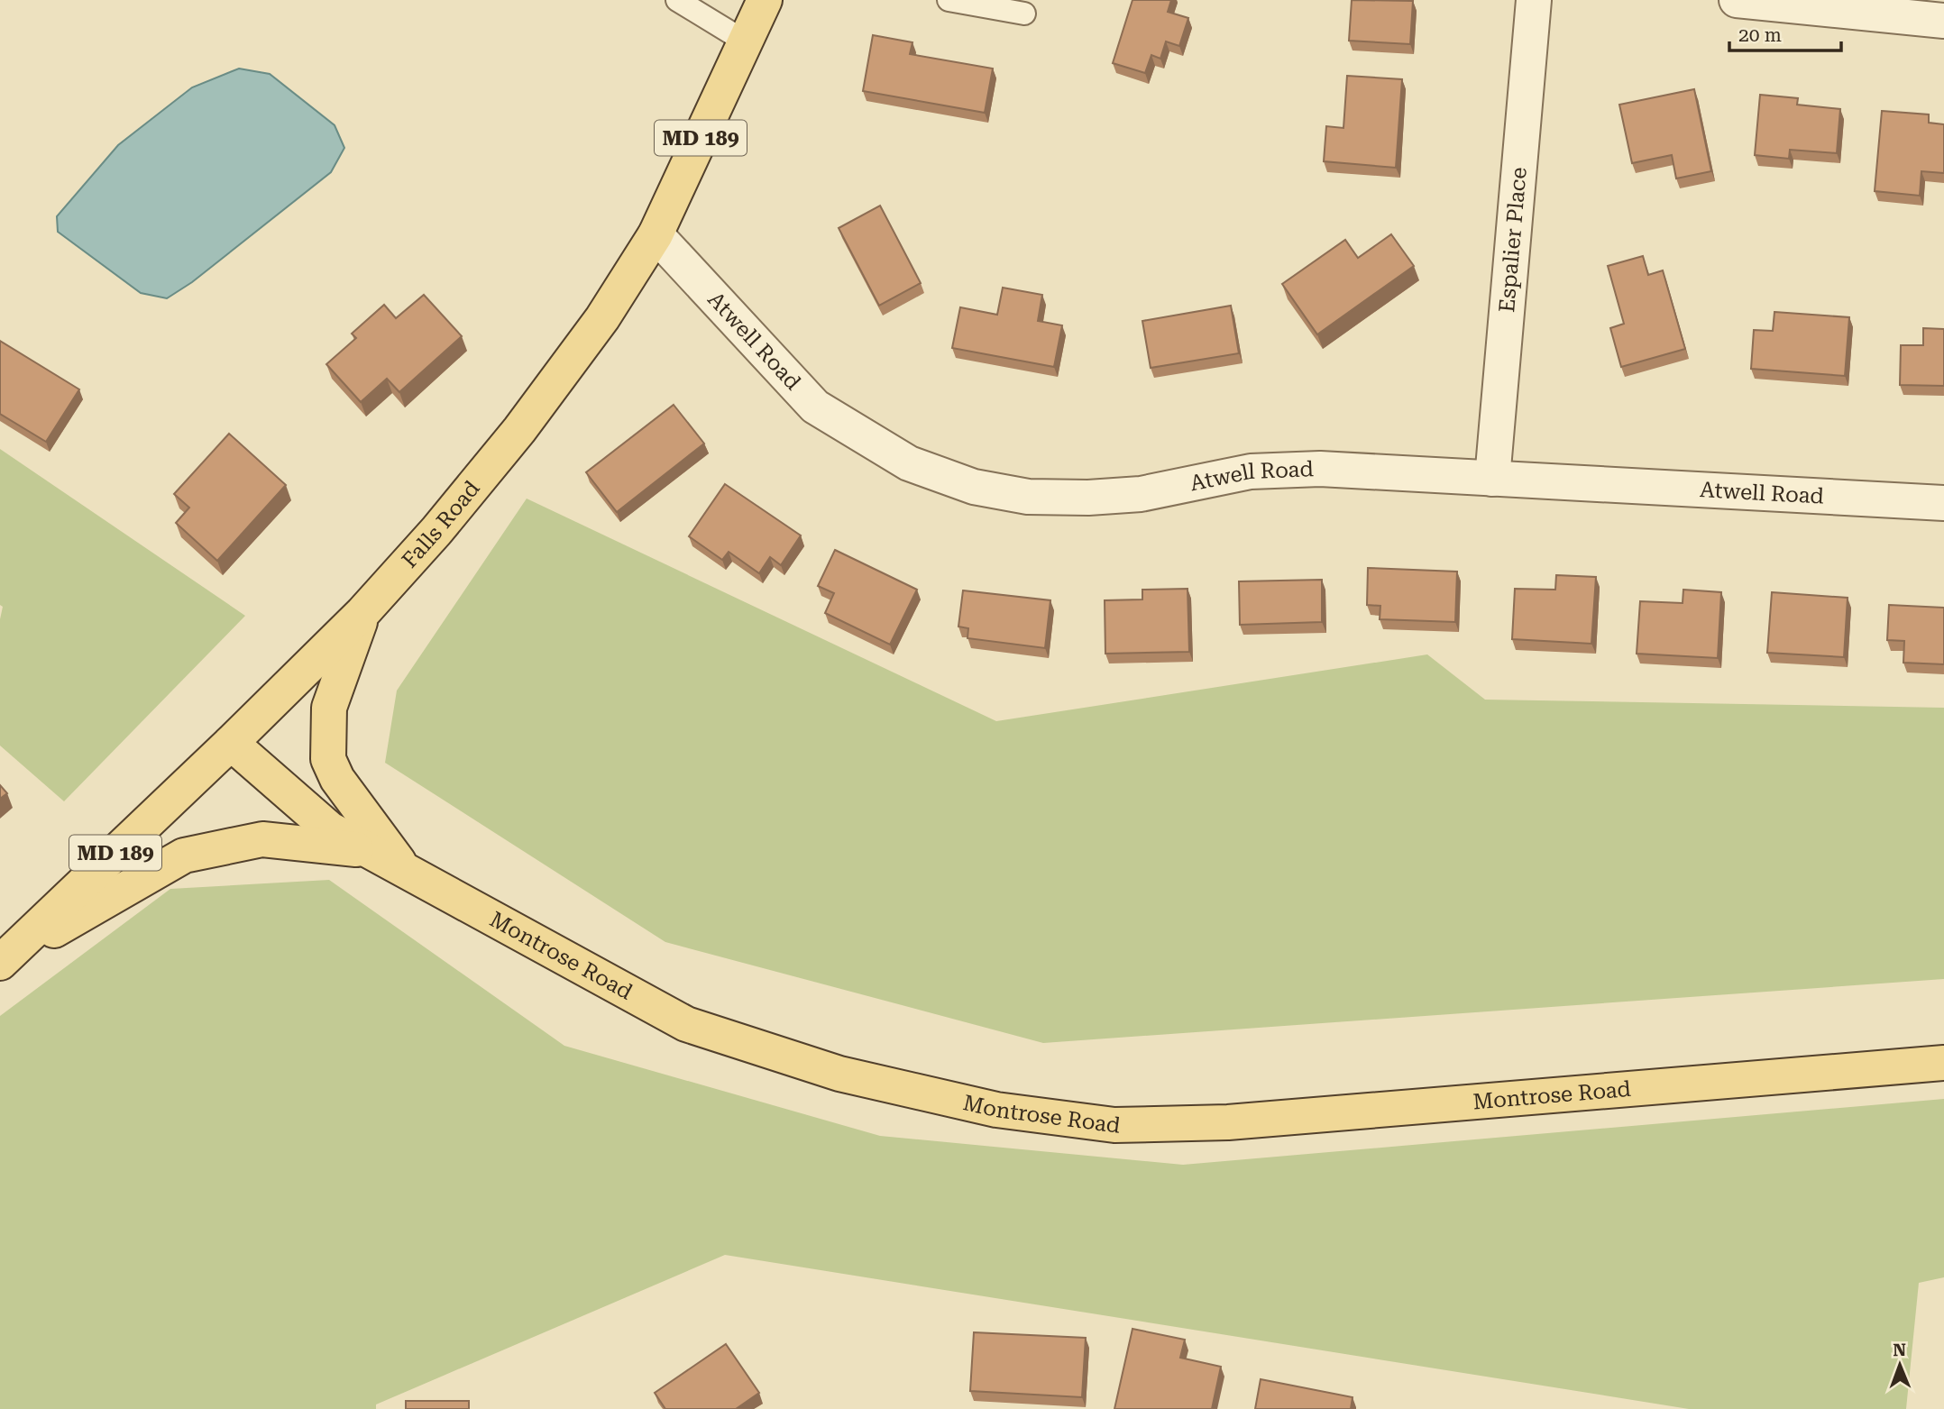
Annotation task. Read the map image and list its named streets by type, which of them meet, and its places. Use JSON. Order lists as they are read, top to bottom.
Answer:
{
  "streets": {
    "main road": ["MD 189", "Falls Road", "Montrose Road"],
    "street": ["Espalier Place", "Atwell Road"]
  },
  "crossings": [
    ["Espalier Place", "Atwell Road"],
    ["Atwell Road", "Falls Road"],
    ["Falls Road", "Montrose Road"]
  ],
  "scale_bar": "20 m",
  "north": "top"
}
